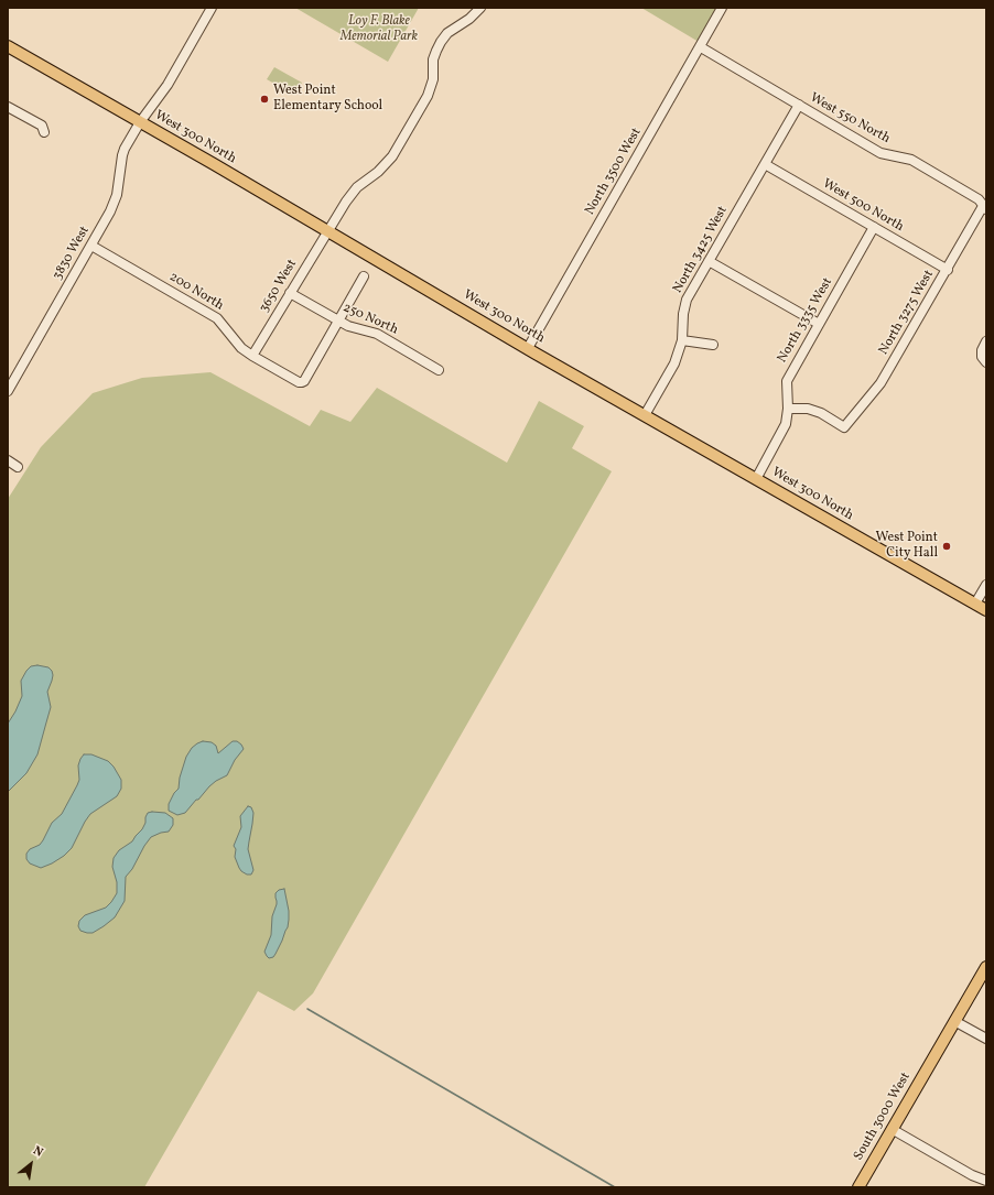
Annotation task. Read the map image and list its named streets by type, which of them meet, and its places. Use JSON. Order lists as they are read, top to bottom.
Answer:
{
  "streets": {
    "main road": ["West 300 North", "South 3000 West"],
    "street": [
      "West 550 North",
      "North 3500 West",
      "West 500 North",
      "North 3425 West",
      "3830 West",
      "3650 West",
      "200 North",
      "North 3275 West",
      "250 North",
      "North 3335 West"
    ]
  },
  "crossings": [
    ["West 550 North", "North 3500 West"],
    ["West 550 North", "North 3425 West"],
    ["West 550 North", "North 3275 West"],
    ["West 300 North", "North 3500 West"],
    ["West 300 North", "North 3425 West"],
    ["West 300 North", "3830 West"],
    ["West 300 North", "3650 West"],
    ["West 300 North", "North 3335 West"],
    ["West 500 North", "North 3425 West"],
    ["West 500 North", "North 3275 West"],
    ["West 500 North", "North 3335 West"],
    ["3830 West", "200 North"],
    ["3650 West", "200 North"],
    ["3650 West", "250 North"],
    ["200 North", "250 North"],
    ["North 3275 West", "North 3335 West"]
  ],
  "parks": ["Loy F. Blake Memorial Park"],
  "places": ["West Point Elementary School", "West Point City Hall"],
  "north": "top right"
}
